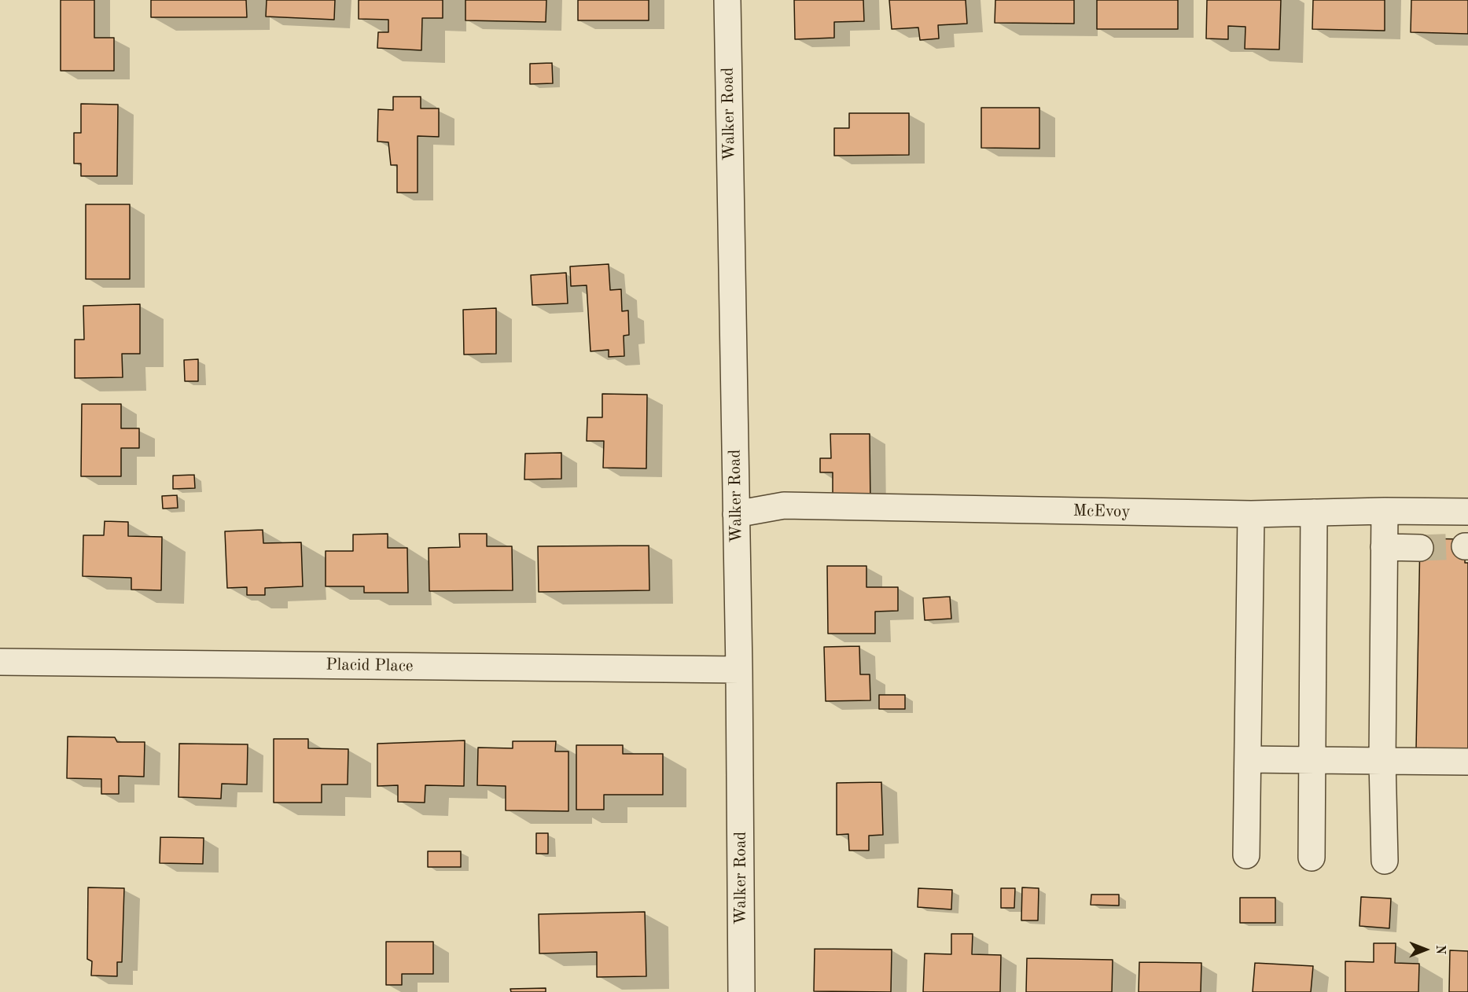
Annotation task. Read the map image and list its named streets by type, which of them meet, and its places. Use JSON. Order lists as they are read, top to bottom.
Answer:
{
  "streets": {
    "street": ["Walker Road", "McEvoy", "Placid Place"]
  },
  "crossings": [
    ["Walker Road", "McEvoy"],
    ["Walker Road", "Placid Place"]
  ],
  "north": "right"
}
